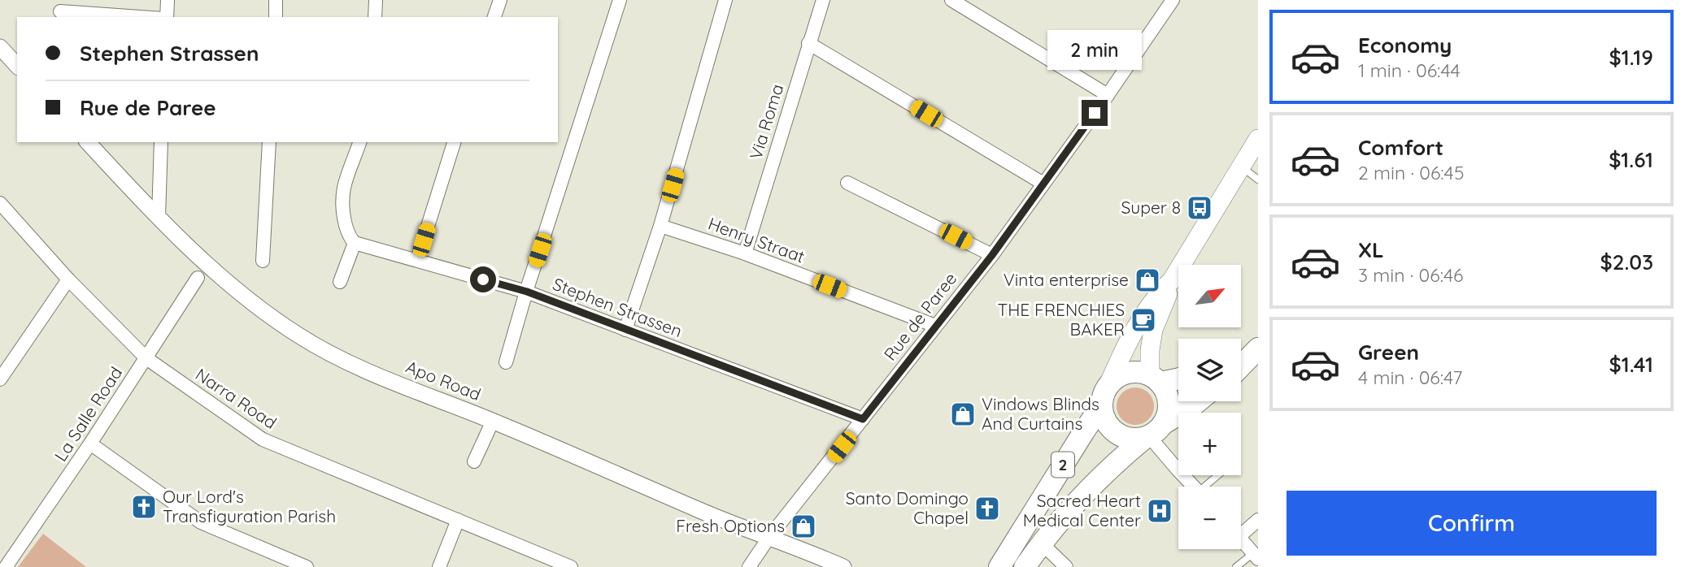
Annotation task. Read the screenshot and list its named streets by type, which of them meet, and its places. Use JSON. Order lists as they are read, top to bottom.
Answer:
{
  "streets": {
    "highway": ["2"],
    "street": [
      "Via Roma",
      "Henry Straat",
      "Stephen Strassen",
      "Rue de Paree",
      "Apo Road",
      "Narra Road",
      "La Salle Road"
    ]
  },
  "crossings": [
    ["Via Roma", "Henry Straat"],
    ["Henry Straat", "Rue de Paree"],
    ["Stephen Strassen", "Rue de Paree"],
    ["Rue de Paree", "Apo Road"],
    ["Narra Road", "La Salle Road"]
  ],
  "places": {
    "bus stop": ["Super 8"],
    "shop": ["Vinta enterprise", "Vindows Blinds And Curtains", "Fresh Options"],
    "cafe": ["THE FRENCHIES BAKER"],
    "church": ["Our Lord's Transfiguration Parish", "Santo Domingo Chapel"],
    "hospital": ["Sacred Heart Medical Center"]
  },
  "north": "top right",
  "page": {
    "list": [
      {
        "name": "Economy",
        "note": "1 min · 06:44",
        "value": "$1.19"
      },
      {
        "name": "Comfort",
        "note": "2 min · 06:45",
        "value": "$1.61"
      },
      {
        "name": "XL",
        "note": "3 min · 06:46",
        "value": "$2.03"
      },
      {
        "name": "Green",
        "note": "4 min · 06:47",
        "value": "$1.41"
      }
    ],
    "banner": ["Stephen Strassen", "Rue de Paree"],
    "bubble": "2 min",
    "map_buttons": ["+", "−"],
    "buttons": "Confirm"
  }
}
